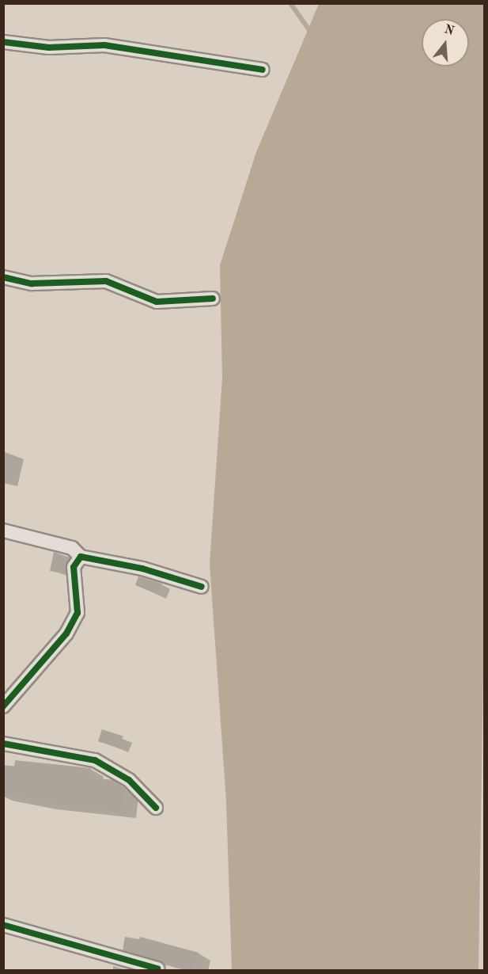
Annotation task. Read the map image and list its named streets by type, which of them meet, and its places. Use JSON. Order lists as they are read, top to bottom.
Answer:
{
  "north": "top"
}
